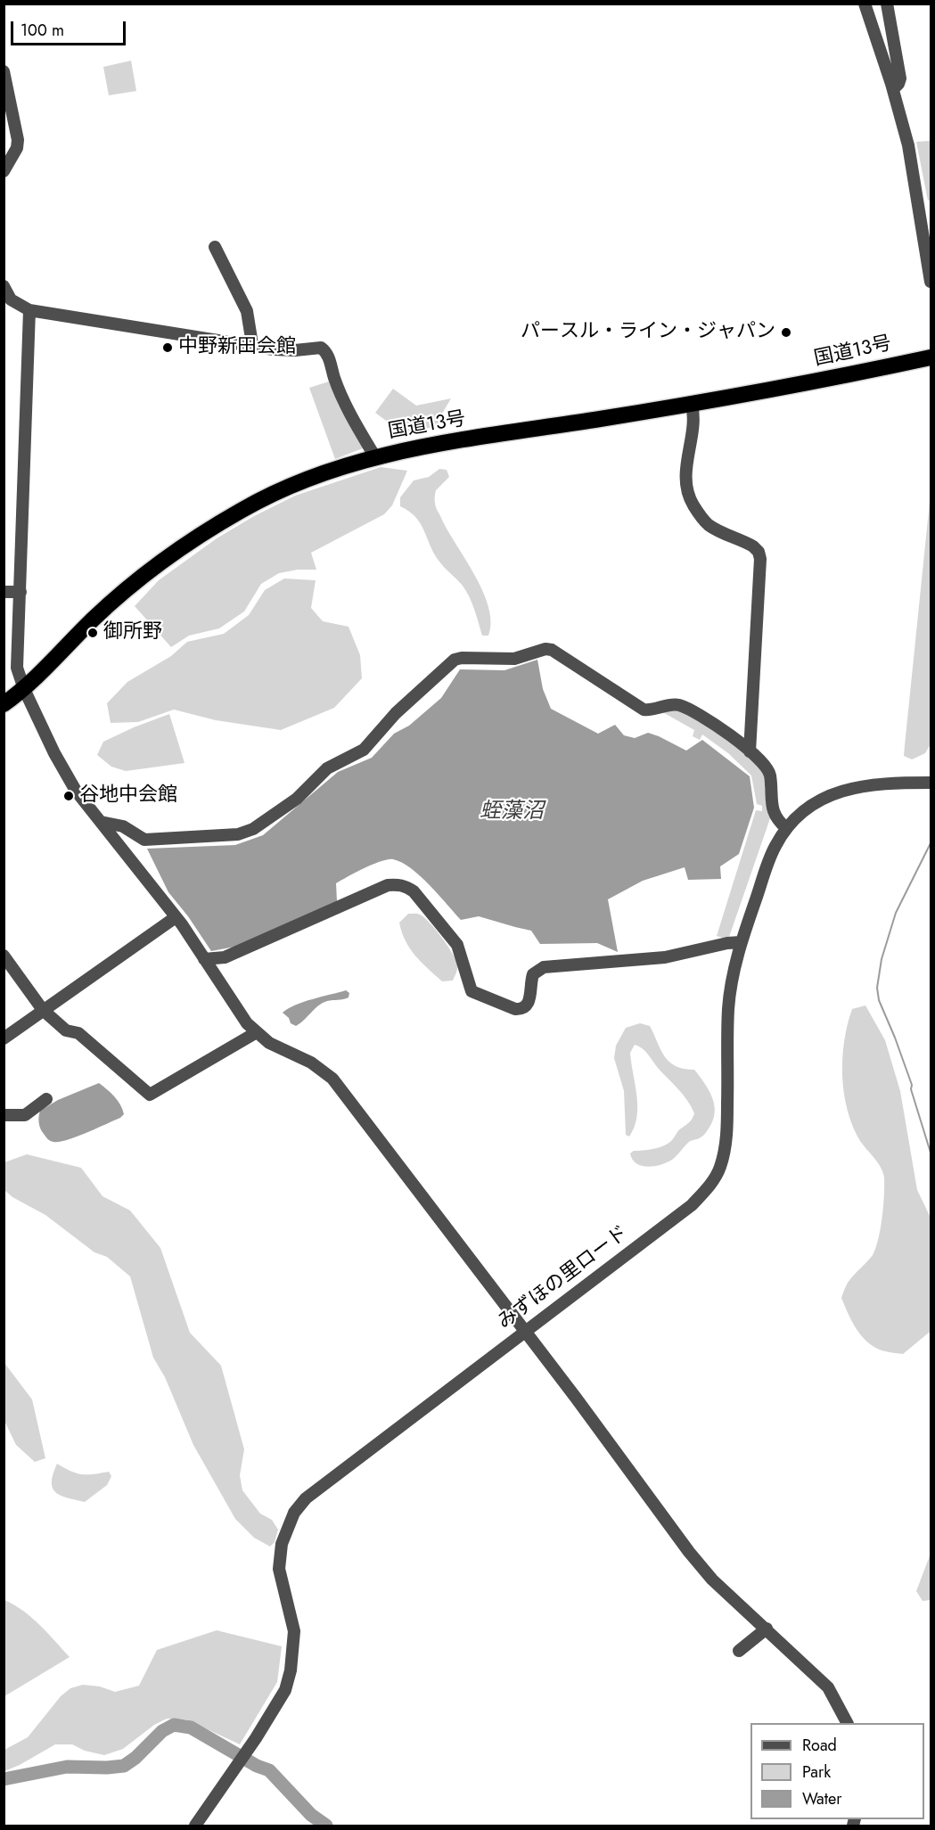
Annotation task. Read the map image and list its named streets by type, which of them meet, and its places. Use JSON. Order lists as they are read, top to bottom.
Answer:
{
  "streets": {
    "highway": ["国道13号"],
    "street": ["みずほの里ロード"]
  },
  "water": ["蛭藻沼"],
  "places": [
    "パースル・ライン・ジャパン",
    "中野新田会館",
    "御所野",
    "谷地中会館"
  ],
  "legend": ["Road", "Park", "Water"],
  "scale_bar": "100 m"
}
